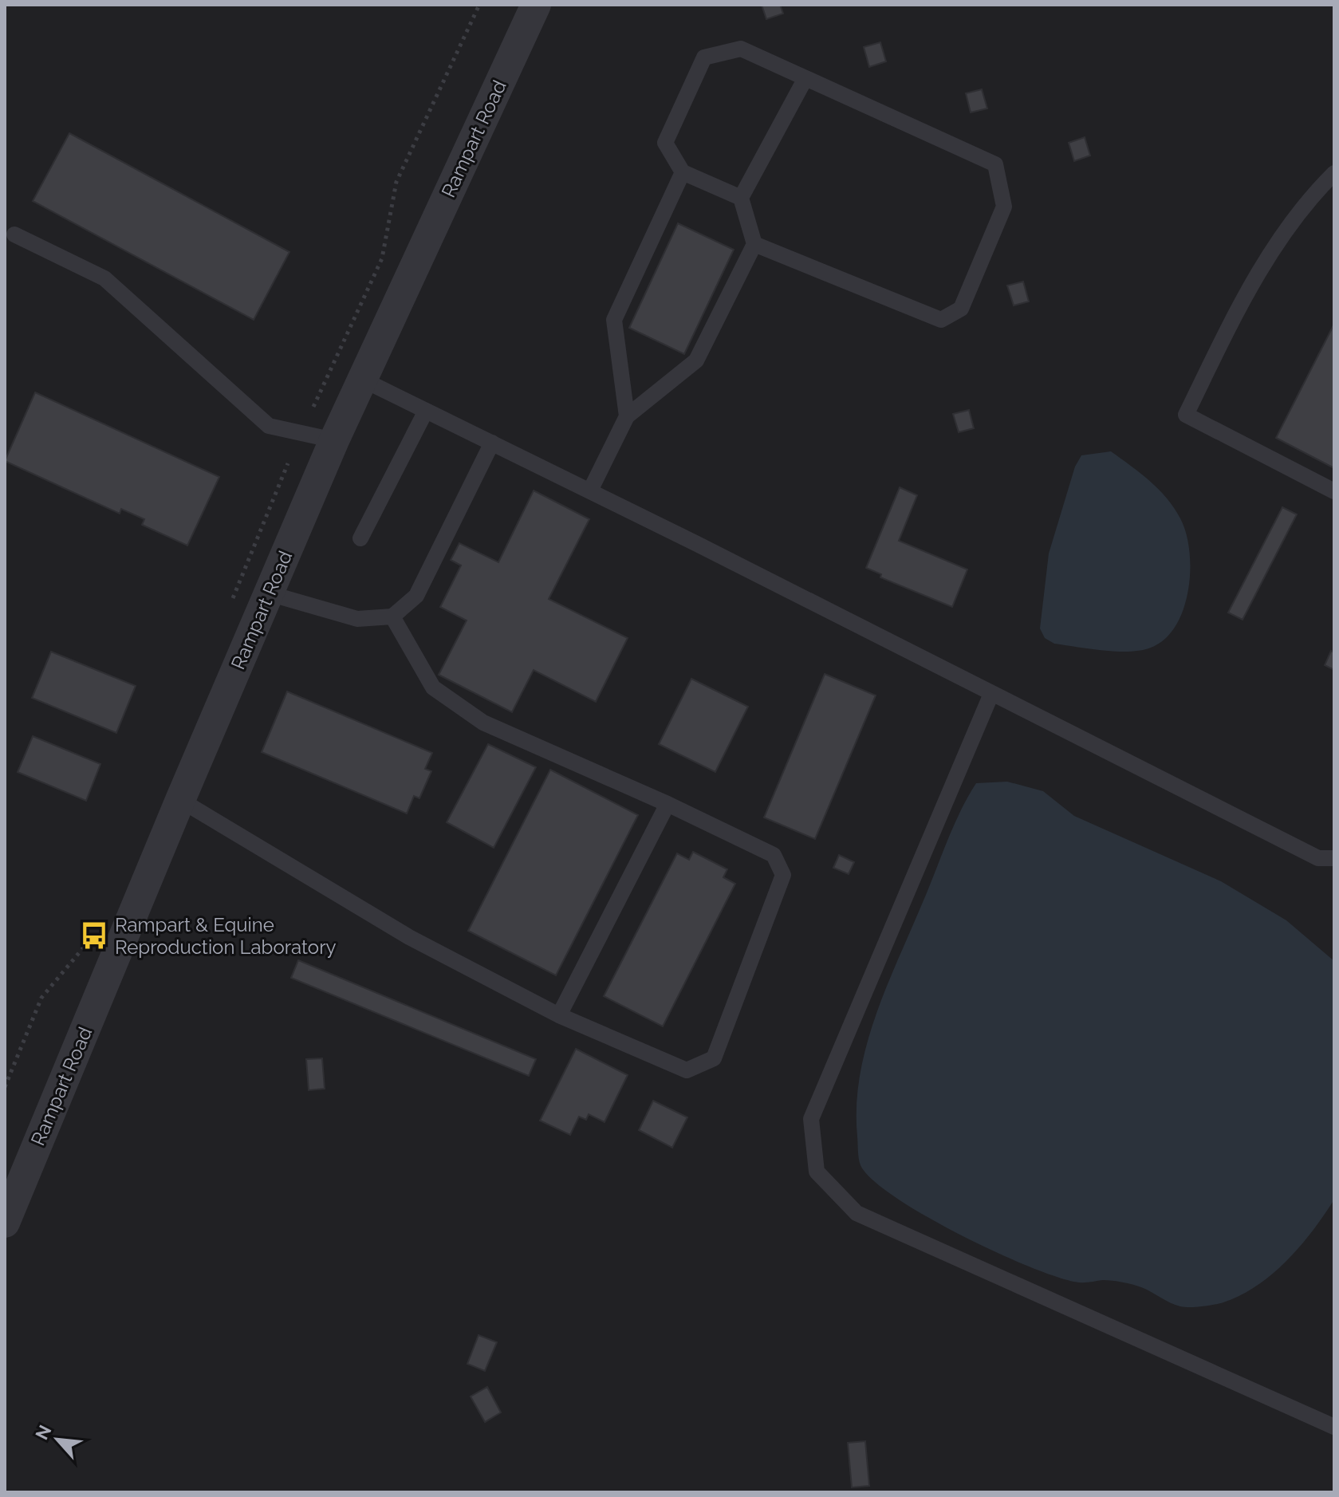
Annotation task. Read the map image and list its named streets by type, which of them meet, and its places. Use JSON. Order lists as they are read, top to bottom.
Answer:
{
  "streets": {
    "street": ["Rampart Road"]
  },
  "places": {
    "bus stop": ["Rampart & Equine Reproduction Laboratory"]
  },
  "north": "top left"
}
